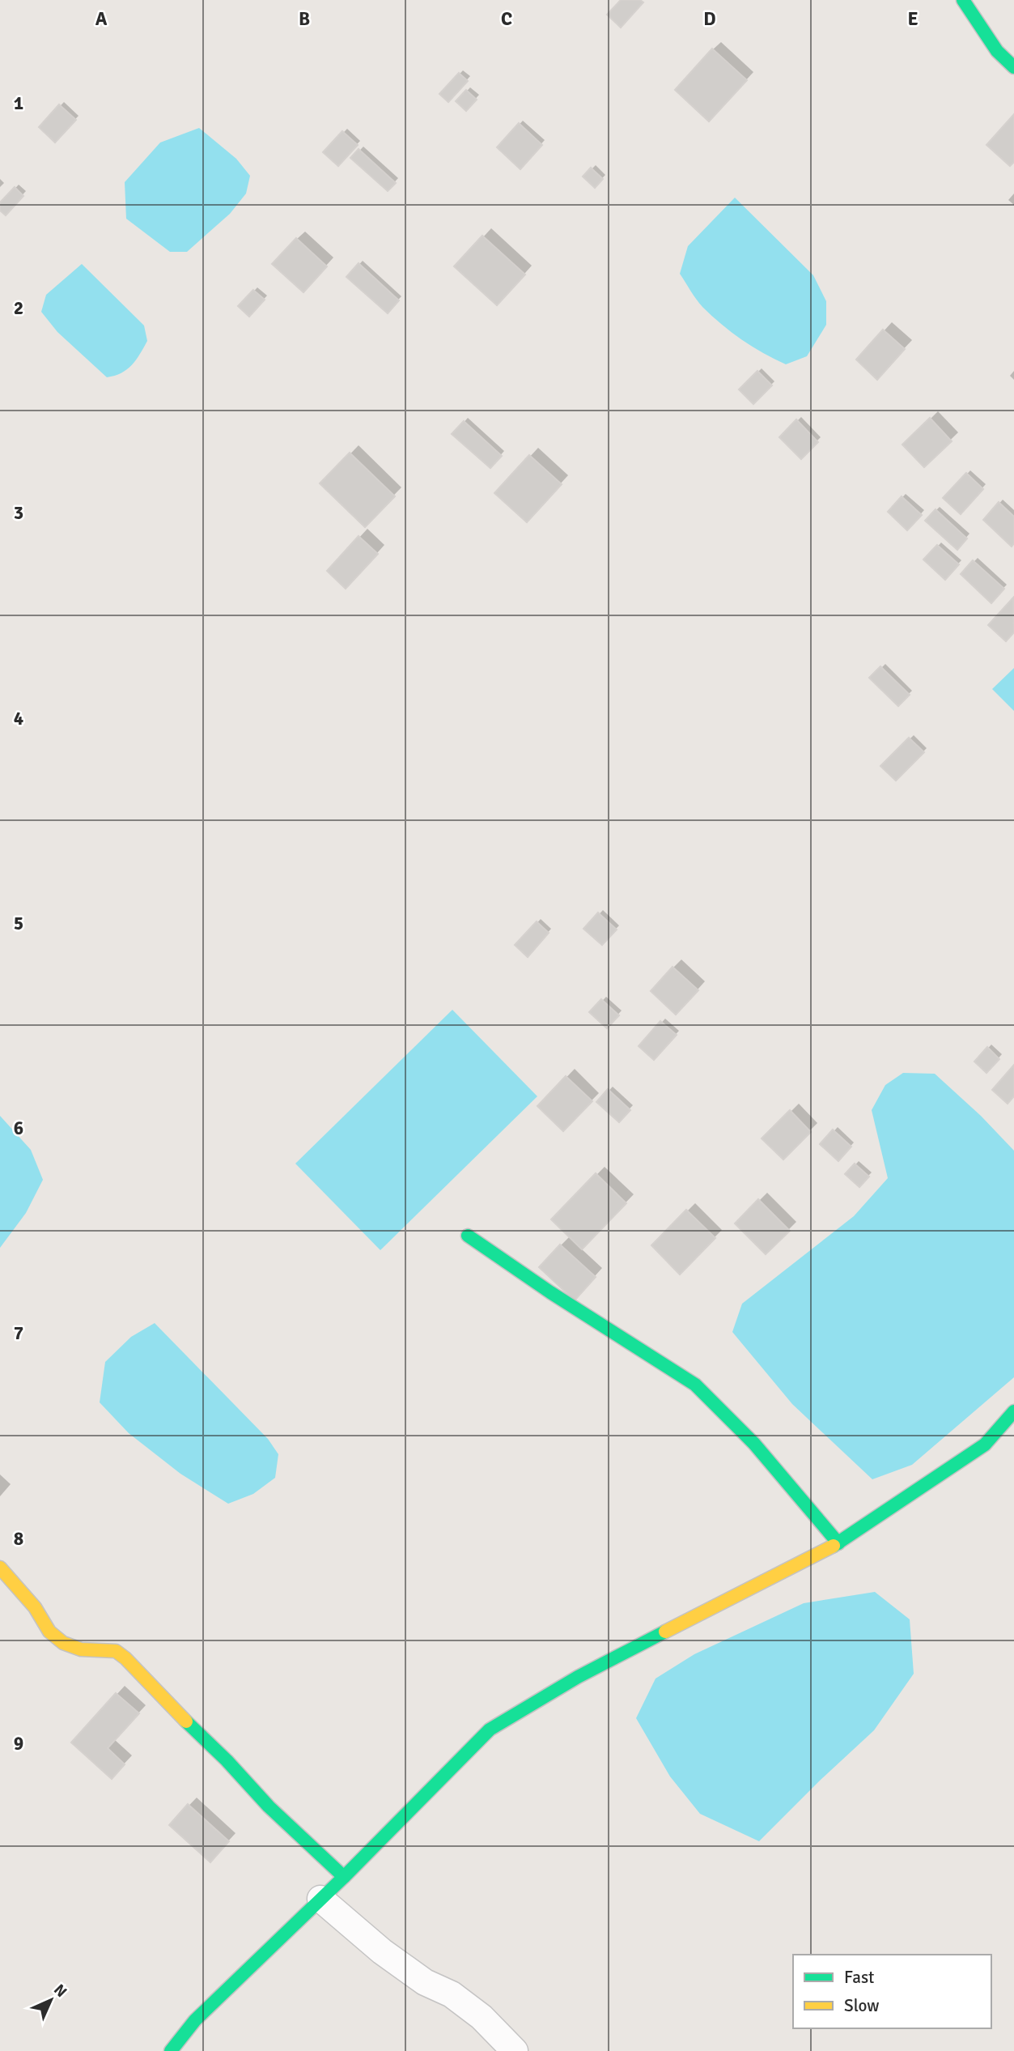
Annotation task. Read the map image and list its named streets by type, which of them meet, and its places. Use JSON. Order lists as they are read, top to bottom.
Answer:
{
  "legend": ["Fast", "Slow"],
  "north": "top right",
  "grid": {
    "columns": [
      "A",
      "B",
      "C",
      "D",
      "E"
    ],
    "rows": [
      "1",
      "2",
      "3",
      "4",
      "5",
      "6",
      "7",
      "8",
      "9"
    ]
  }
}
